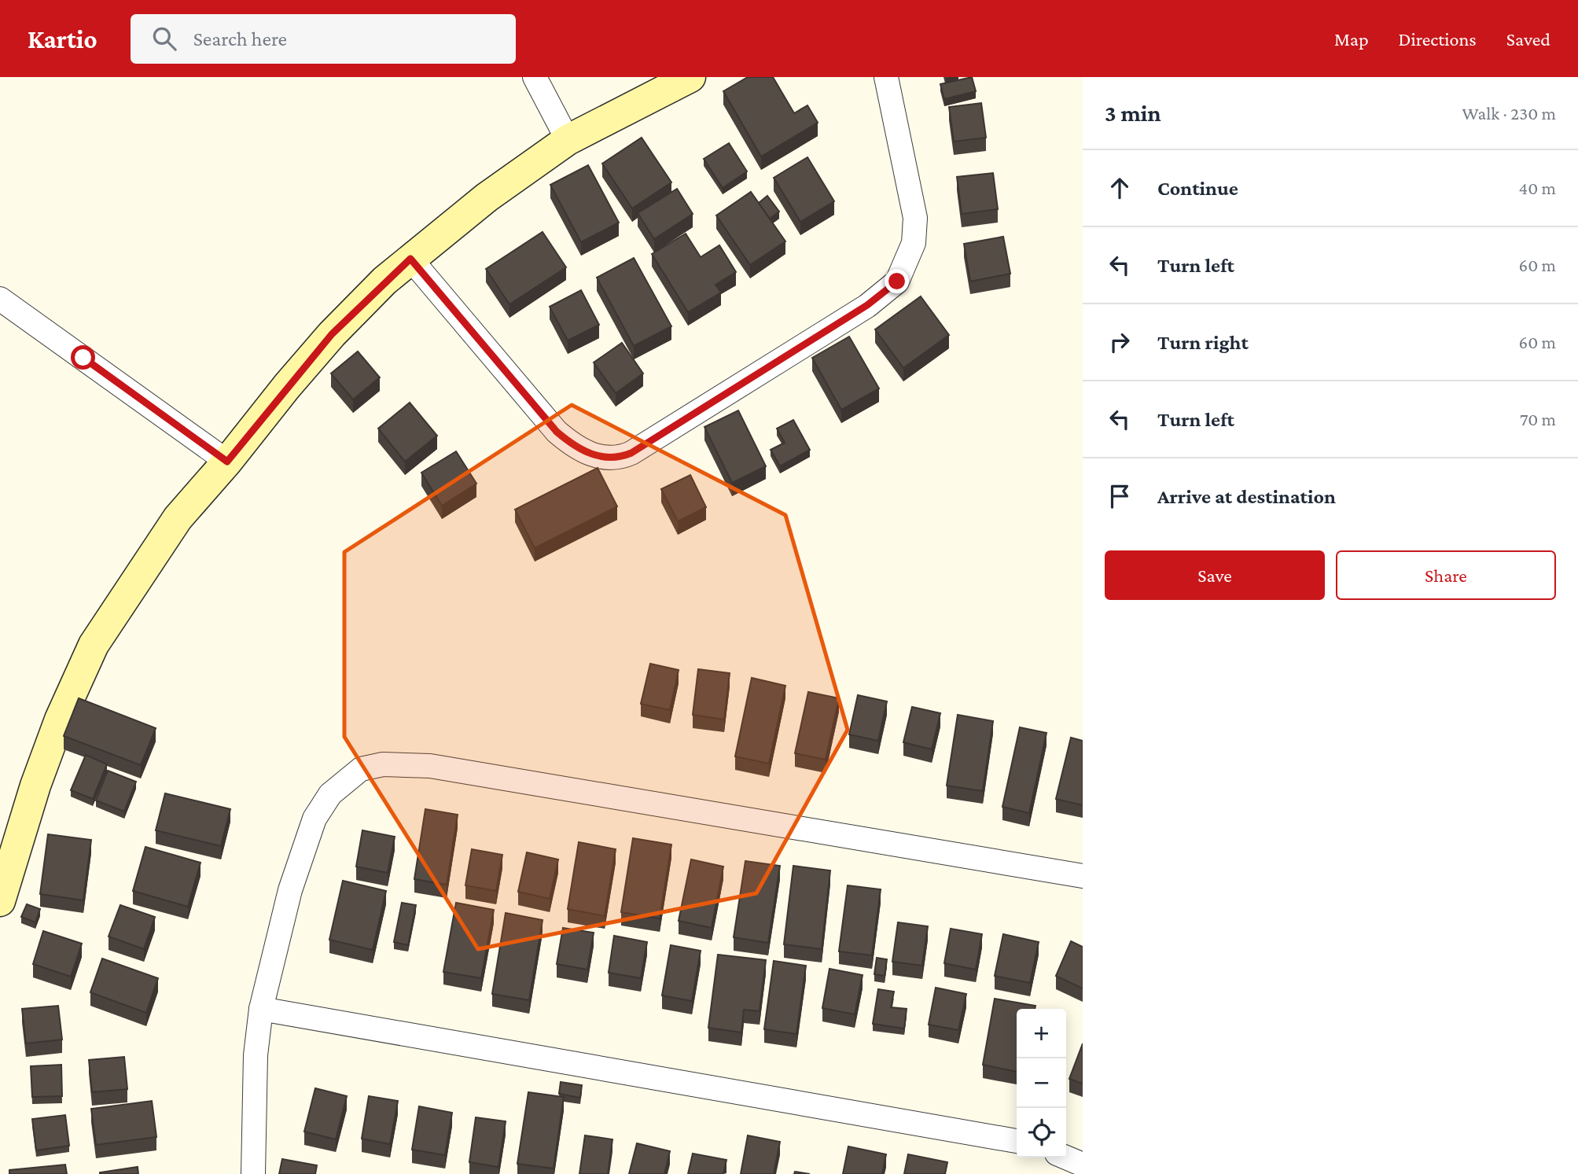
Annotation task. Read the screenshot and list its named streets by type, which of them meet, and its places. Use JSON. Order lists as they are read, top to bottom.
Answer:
{
  "page": {
    "header": "Kartio",
    "search": "Search here",
    "nav": ["Map", "Directions", "Saved"],
    "heading": ["3 min", "Walk · 230 m"],
    "list": [
      ["Continue", "40 m"],
      ["Turn left", "60 m"],
      ["Turn right", "60 m"],
      ["Turn left", "70 m"],
      "Arrive at destination"
    ],
    "buttons": ["Save", "Share"],
    "map_buttons": ["+", "−"]
  }
}
